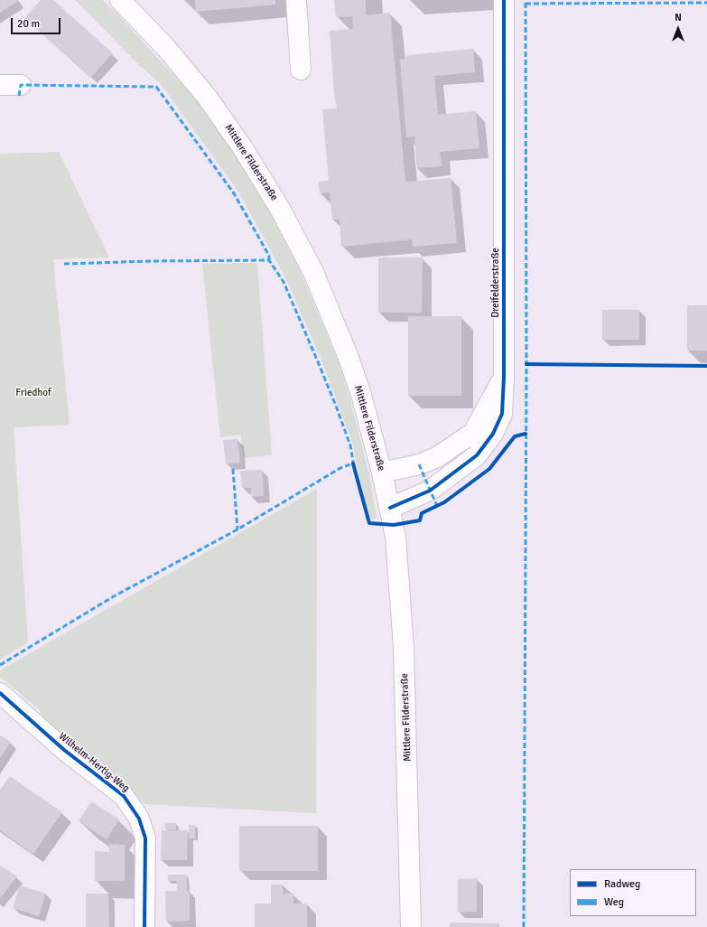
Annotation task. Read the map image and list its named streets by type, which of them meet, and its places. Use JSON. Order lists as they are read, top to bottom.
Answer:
{
  "streets": {
    "street": ["Mittlere Filderstraße", "Dreifelderstraße", "Wilhelm-Hertig-Weg"]
  },
  "crossings": [
    ["Mittlere Filderstraße", "Dreifelderstraße"]
  ],
  "parks": ["Friedhof"],
  "legend": ["Radweg", "Weg"],
  "scale_bar": "20 m",
  "north": "top"
}
